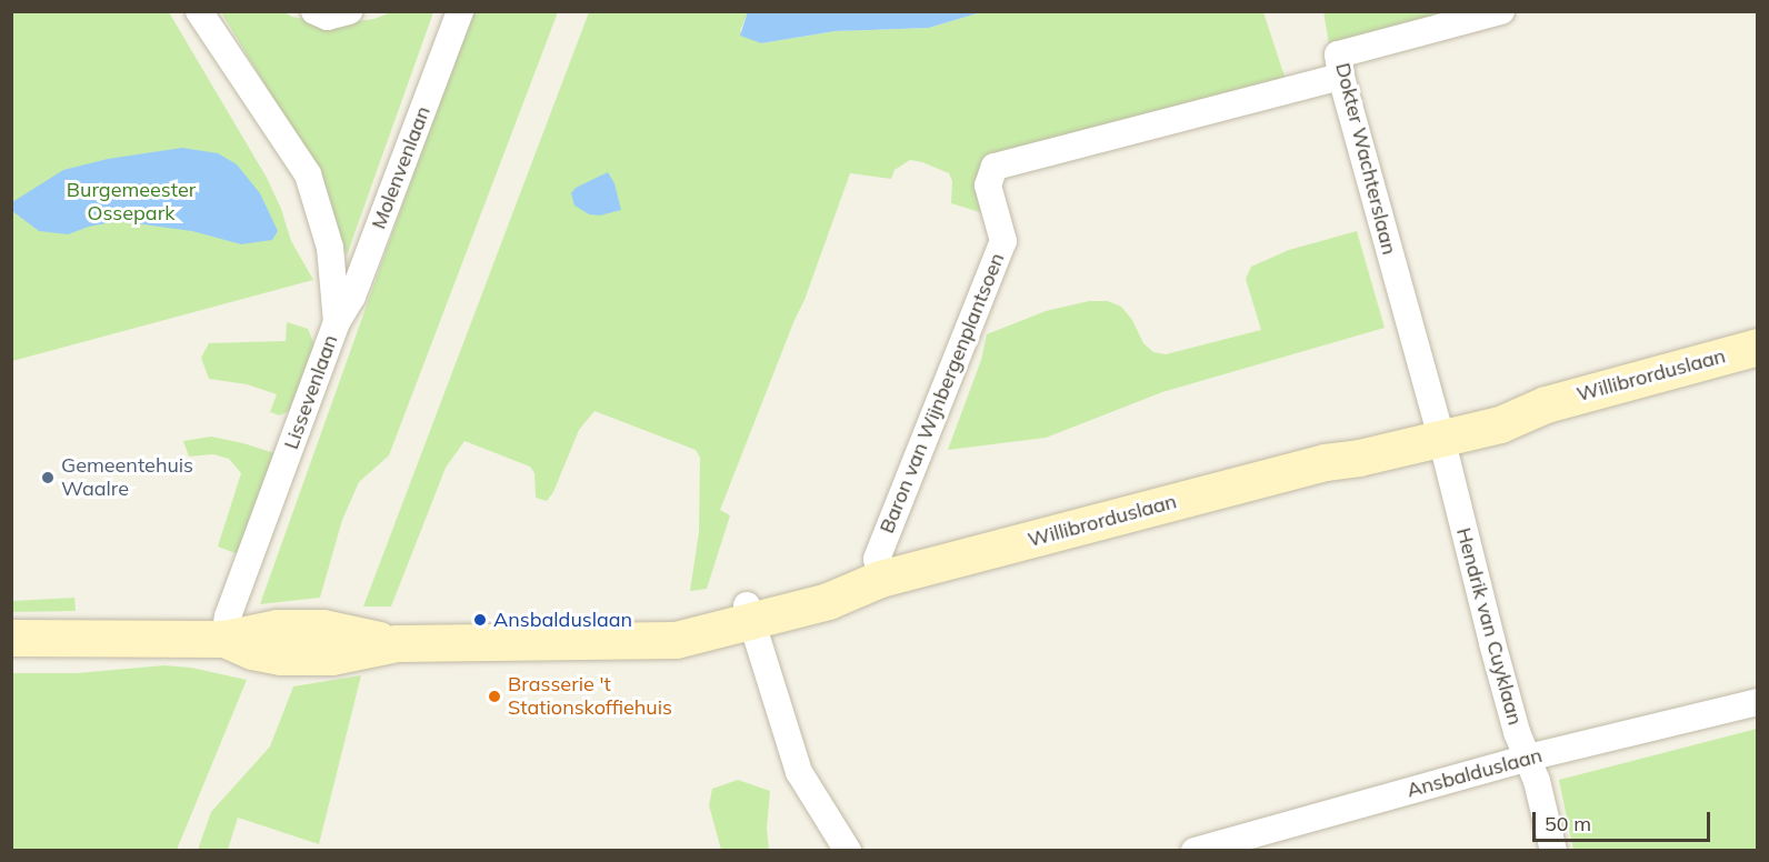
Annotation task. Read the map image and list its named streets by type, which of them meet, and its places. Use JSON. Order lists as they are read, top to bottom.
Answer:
{
  "streets": {
    "main road": ["Willibrorduslaan"],
    "street": [
      "Dokter Wachterslaan",
      "Molenvenlaan",
      "Lissevenlaan",
      "Baron van Wijnbergenplantsoen",
      "Hendrik van Cuyklaan",
      "Ansbalduslaan"
    ]
  },
  "crossings": [
    ["Dokter Wachterslaan", "Willibrorduslaan"],
    ["Dokter Wachterslaan", "Baron van Wijnbergenplantsoen"],
    ["Dokter Wachterslaan", "Hendrik van Cuyklaan"],
    ["Molenvenlaan", "Lissevenlaan"],
    ["Willibrorduslaan", "Lissevenlaan"],
    ["Willibrorduslaan", "Baron van Wijnbergenplantsoen"],
    ["Willibrorduslaan", "Hendrik van Cuyklaan"],
    ["Hendrik van Cuyklaan", "Ansbalduslaan"]
  ],
  "parks": ["Burgemeester Ossepark"],
  "places": ["Gemeentehuis Waalre", "Ansbalduslaan", "Brasserie 't Stationskoffiehuis"],
  "scale_bar": "50 m"
}
